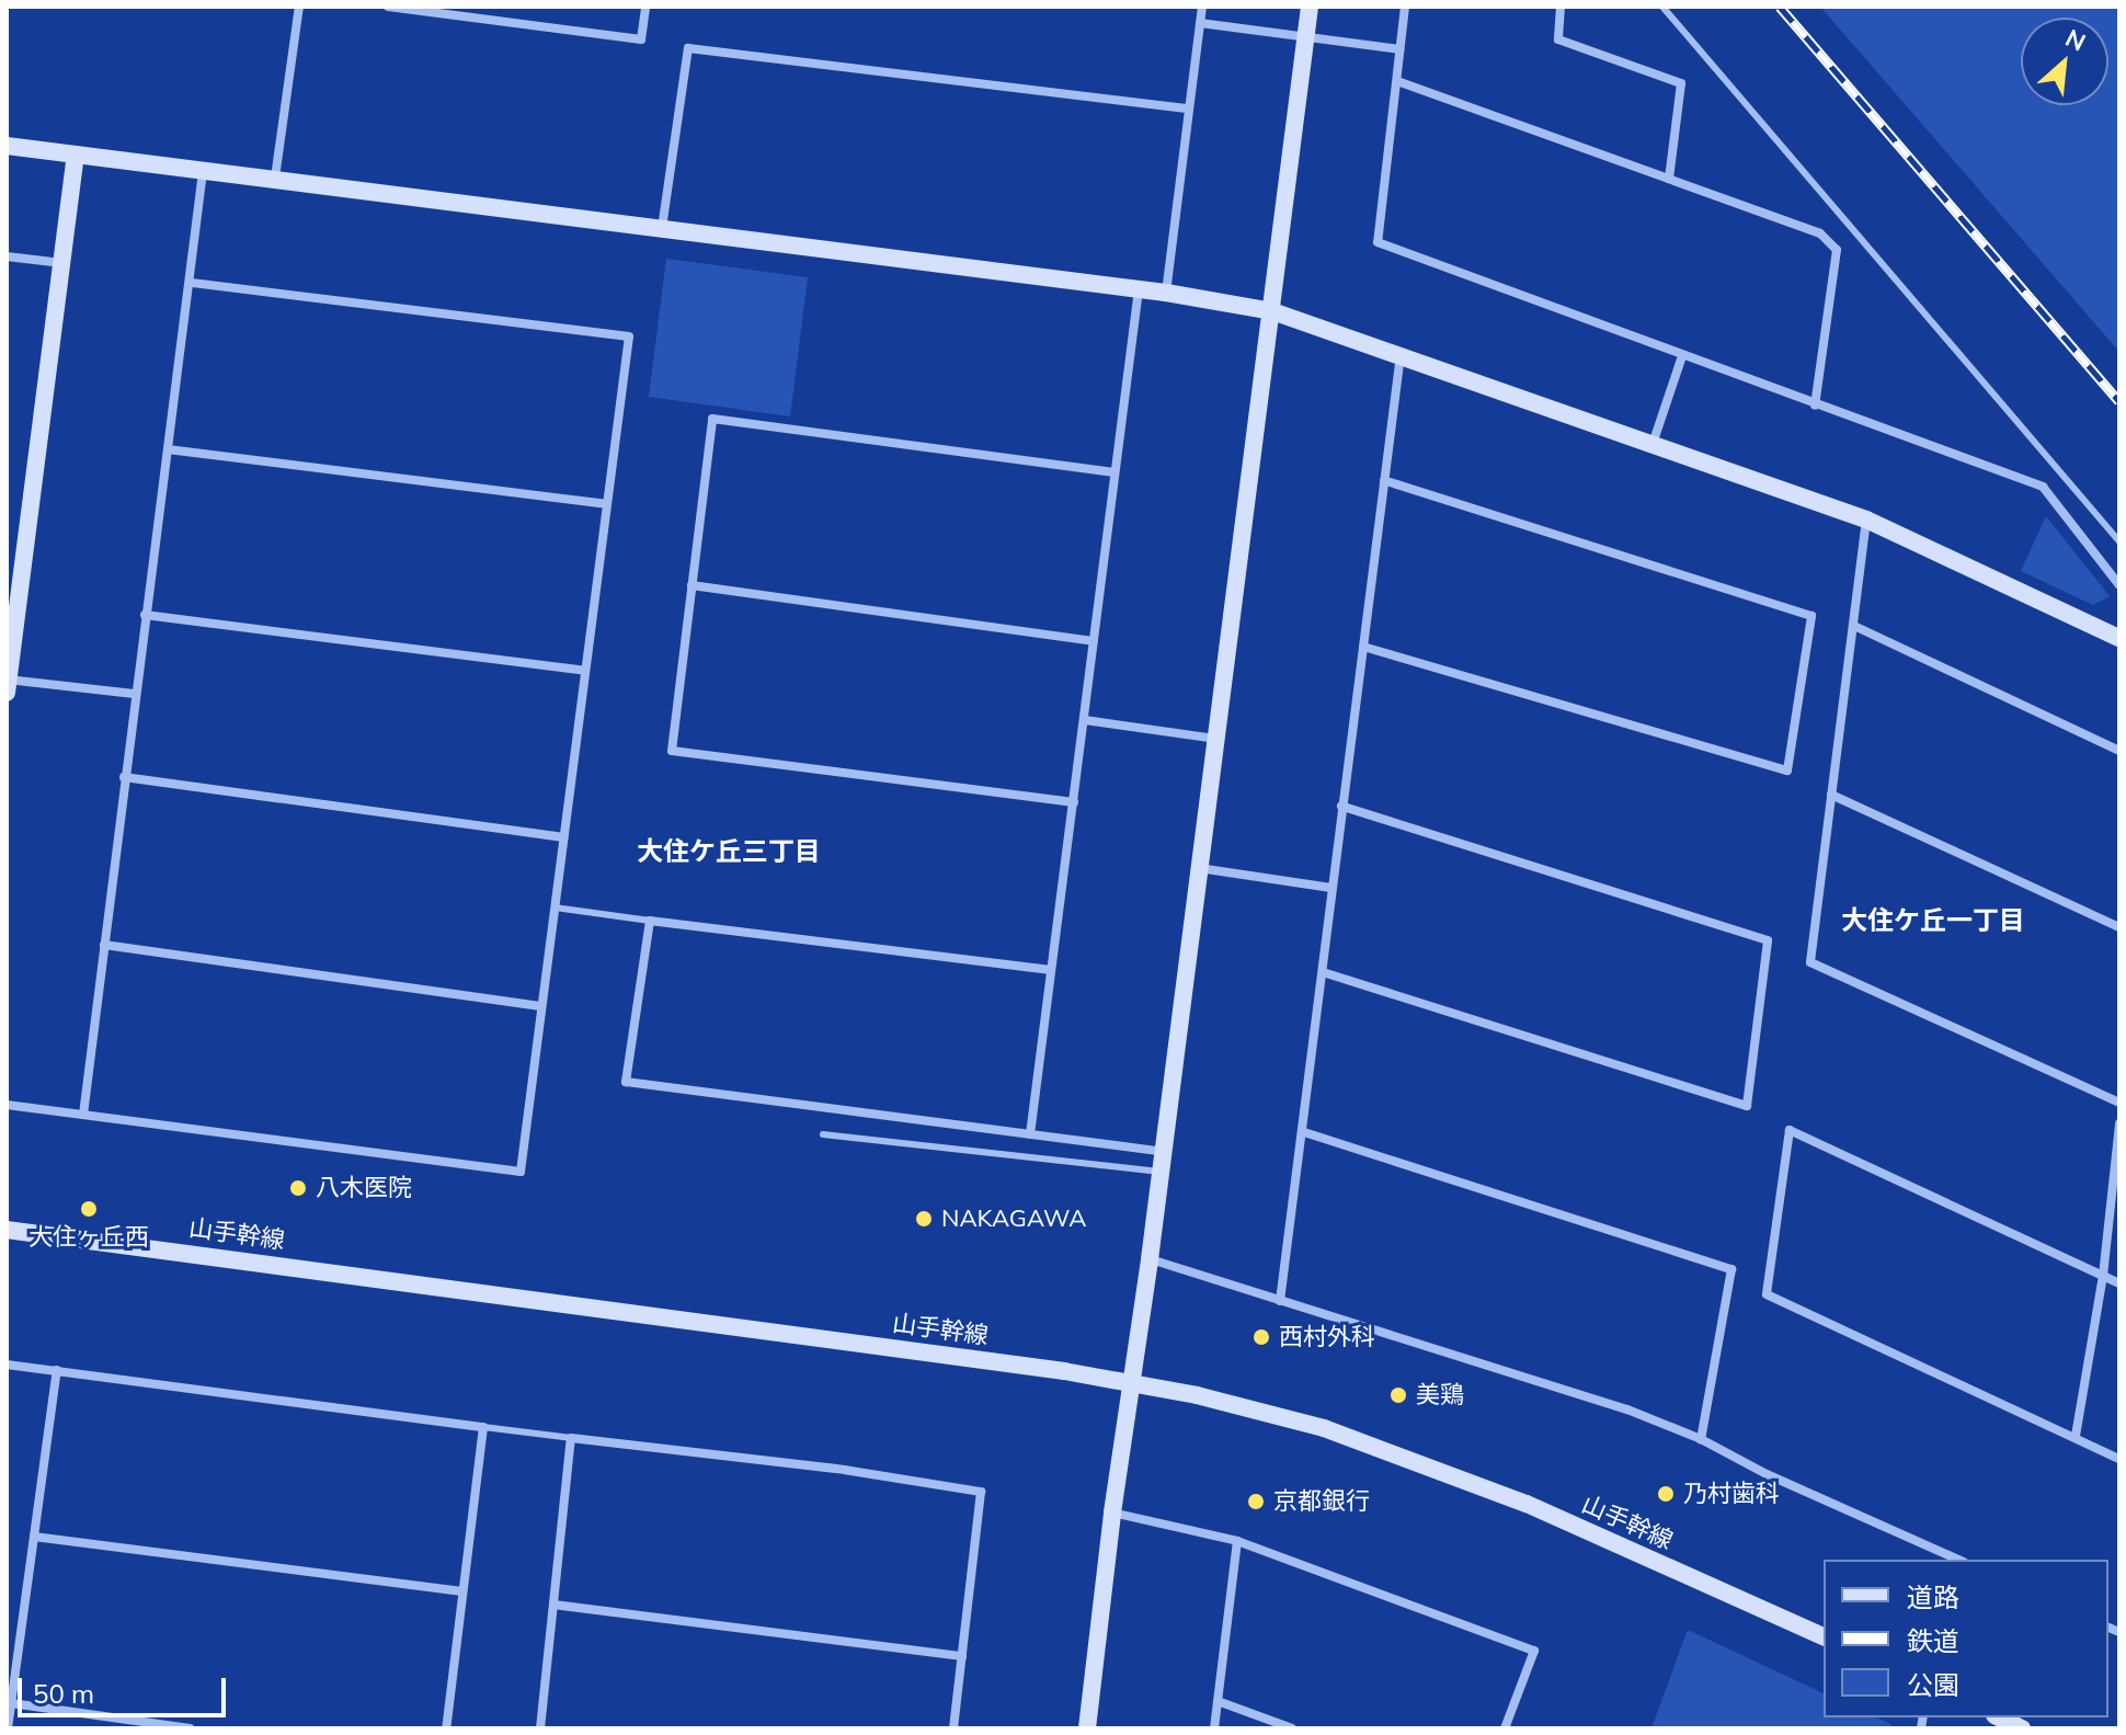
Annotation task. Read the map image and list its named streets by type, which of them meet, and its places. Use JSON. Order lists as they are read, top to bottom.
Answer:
{
  "streets": {
    "street": ["山手幹線"]
  },
  "districts": ["大住ケ丘三丁目", "大住ケ丘一丁目"],
  "places": [
    "八木医院",
    "大住ヶ丘西",
    "NAKAGAWA",
    "西村外科",
    "美鶏",
    "乃村歯科",
    "京都銀行"
  ],
  "legend": ["道路", "鉄道", "公園"],
  "scale_bar": "50 m",
  "north": "top right"
}
